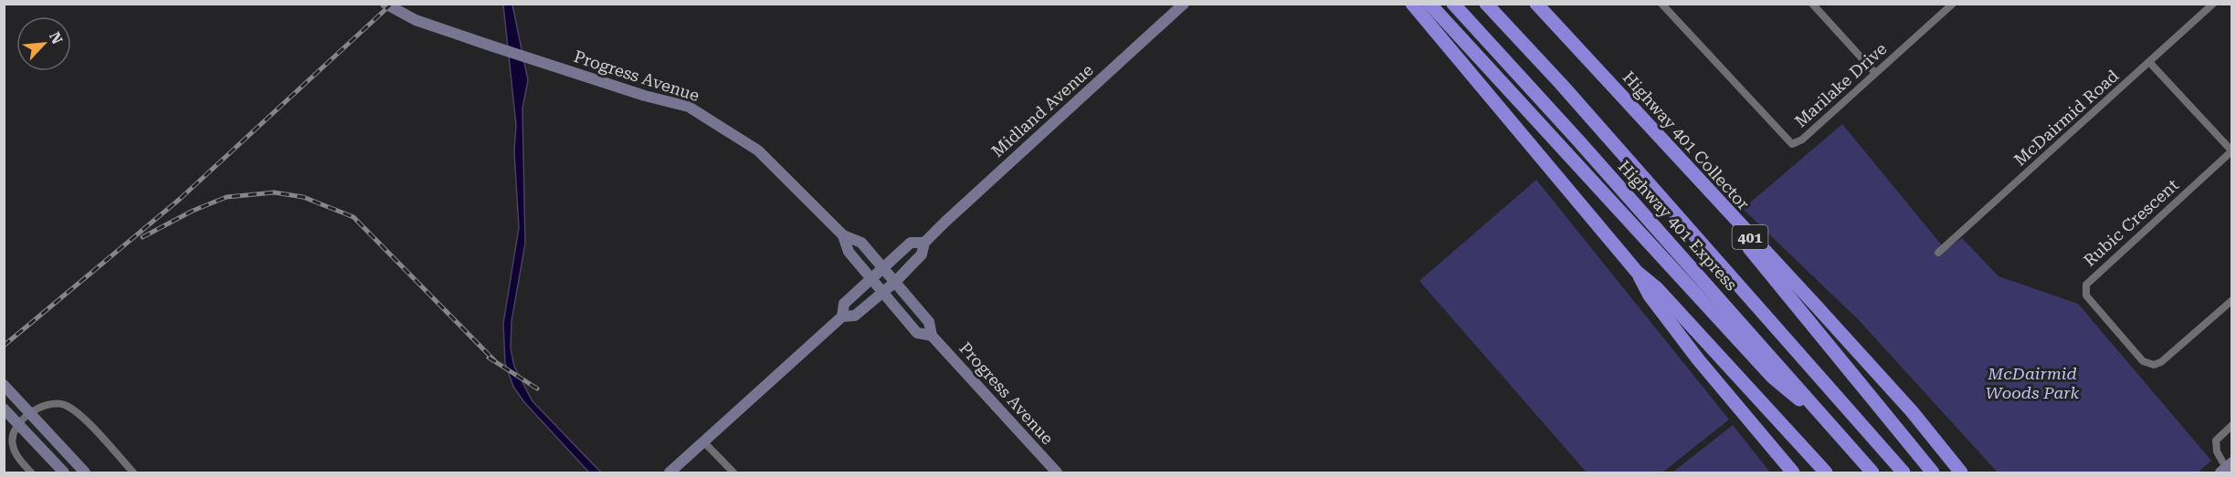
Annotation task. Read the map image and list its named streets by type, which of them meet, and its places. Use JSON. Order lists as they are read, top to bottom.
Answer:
{
  "streets": {
    "highway": ["Highway 401 Collector", "Highway 401 Express", "401"],
    "main road": ["Progress Avenue", "Midland Avenue"],
    "street": ["Marilake Drive", "McDairmid Road", "Rubic Crescent"]
  },
  "crossings": [
    ["Progress Avenue", "Midland Avenue"]
  ],
  "parks": ["McDairmid Woods Park"],
  "north": "top right"
}
